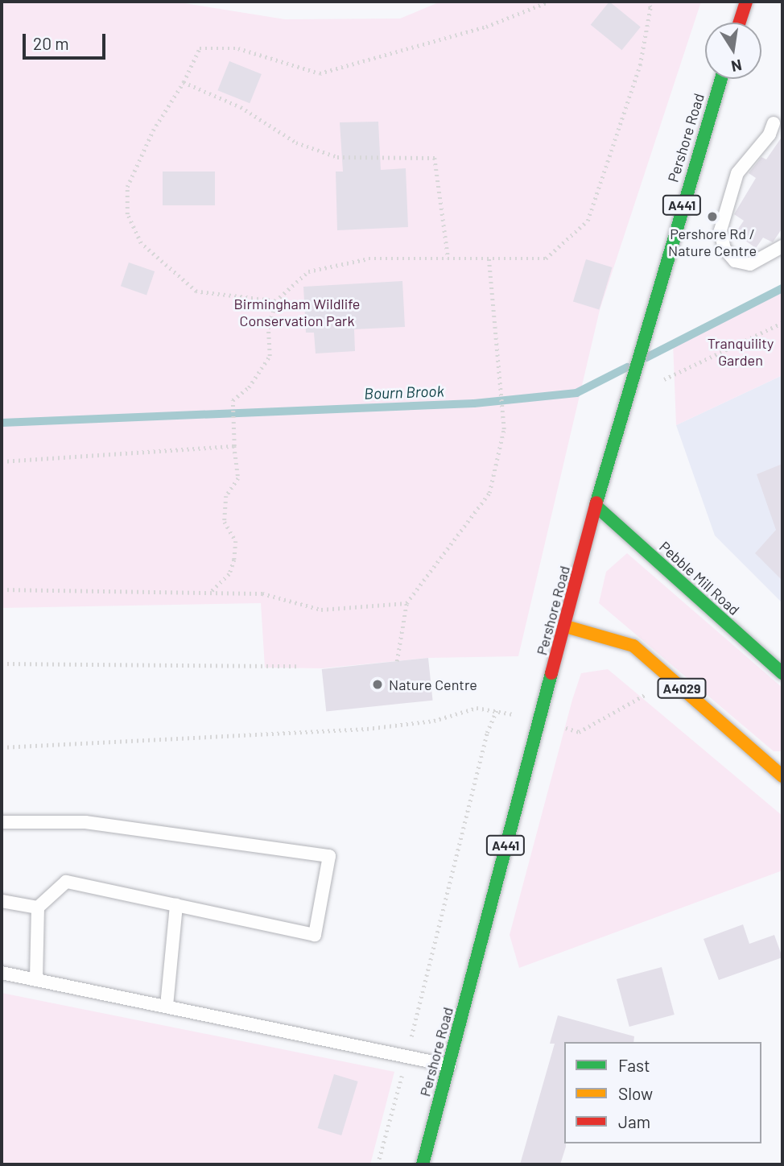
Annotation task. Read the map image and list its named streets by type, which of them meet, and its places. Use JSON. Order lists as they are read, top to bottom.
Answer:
{
  "streets": {
    "main road": [
      "Pershore Road",
      "A441",
      "Pebble Mill Road",
      "A4029"
    ]
  },
  "crossings": [
    ["Pershore Road", "Pebble Mill Road"],
    ["Pershore Road", "A4029"]
  ],
  "water": ["Bourn Brook"],
  "parks": ["Birmingham Wildlife Conservation Park", "Tranquility Garden"],
  "places": ["Pershore Rd / Nature Centre", "Nature Centre"],
  "legend": ["Fast", "Slow", "Jam"],
  "scale_bar": "20 m",
  "north": "bottom"
}
